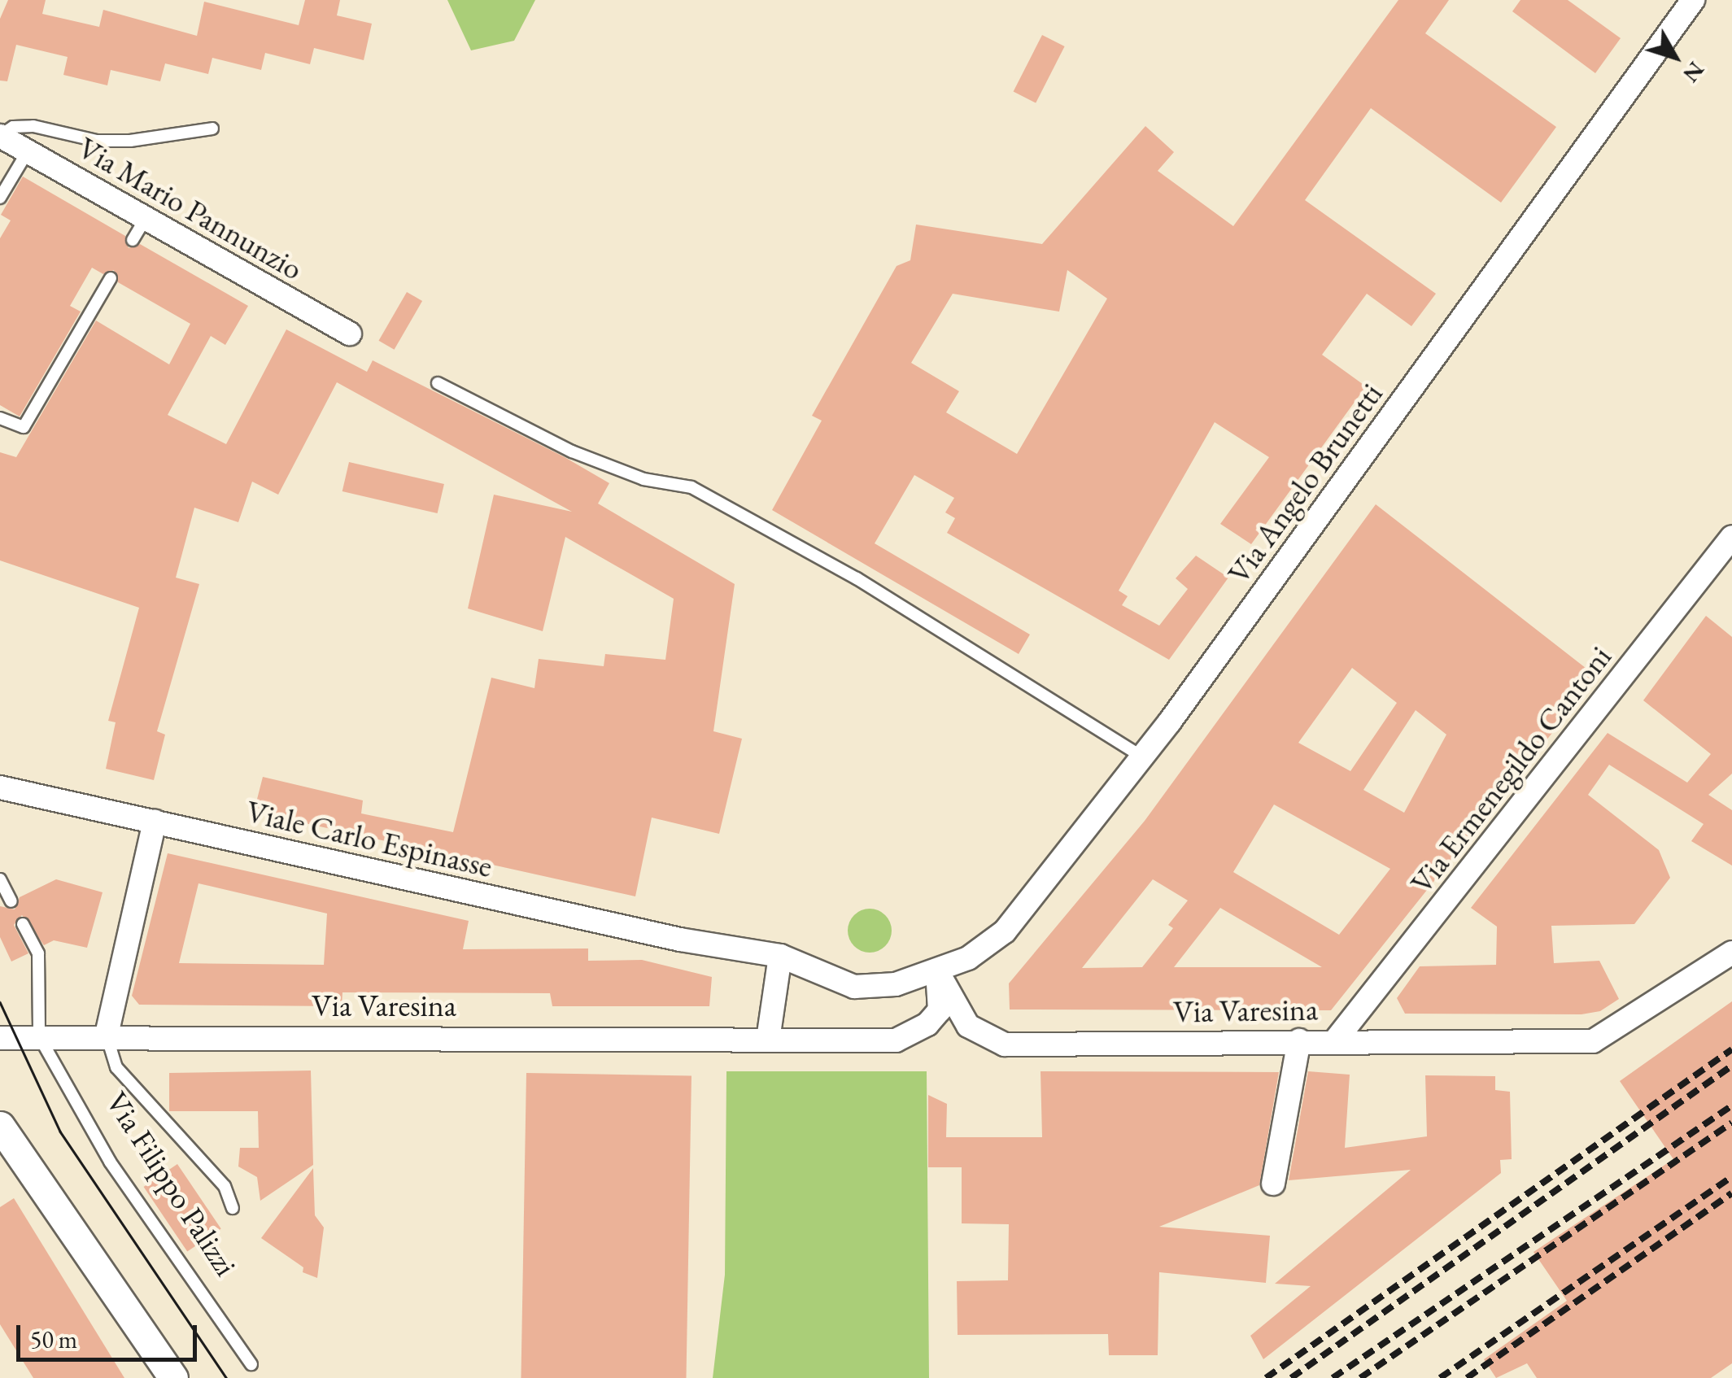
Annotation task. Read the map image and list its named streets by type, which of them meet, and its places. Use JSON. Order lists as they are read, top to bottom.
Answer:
{
  "streets": {
    "street": [
      "Via Mario Pannunzio",
      "Via Angelo Brunetti",
      "Via Ermenegildo Cantoni",
      "Viale Carlo Espinasse",
      "Via Varesina"
    ],
    "lane": ["Via Filippo Palizzi"]
  },
  "crossings": [
    ["Via Angelo Brunetti", "Viale Carlo Espinasse"],
    ["Via Angelo Brunetti", "Via Varesina"],
    ["Via Ermenegildo Cantoni", "Via Varesina"],
    ["Via Varesina", "Via Filippo Palizzi"]
  ],
  "scale_bar": "50 m",
  "north": "bottom right"
}
